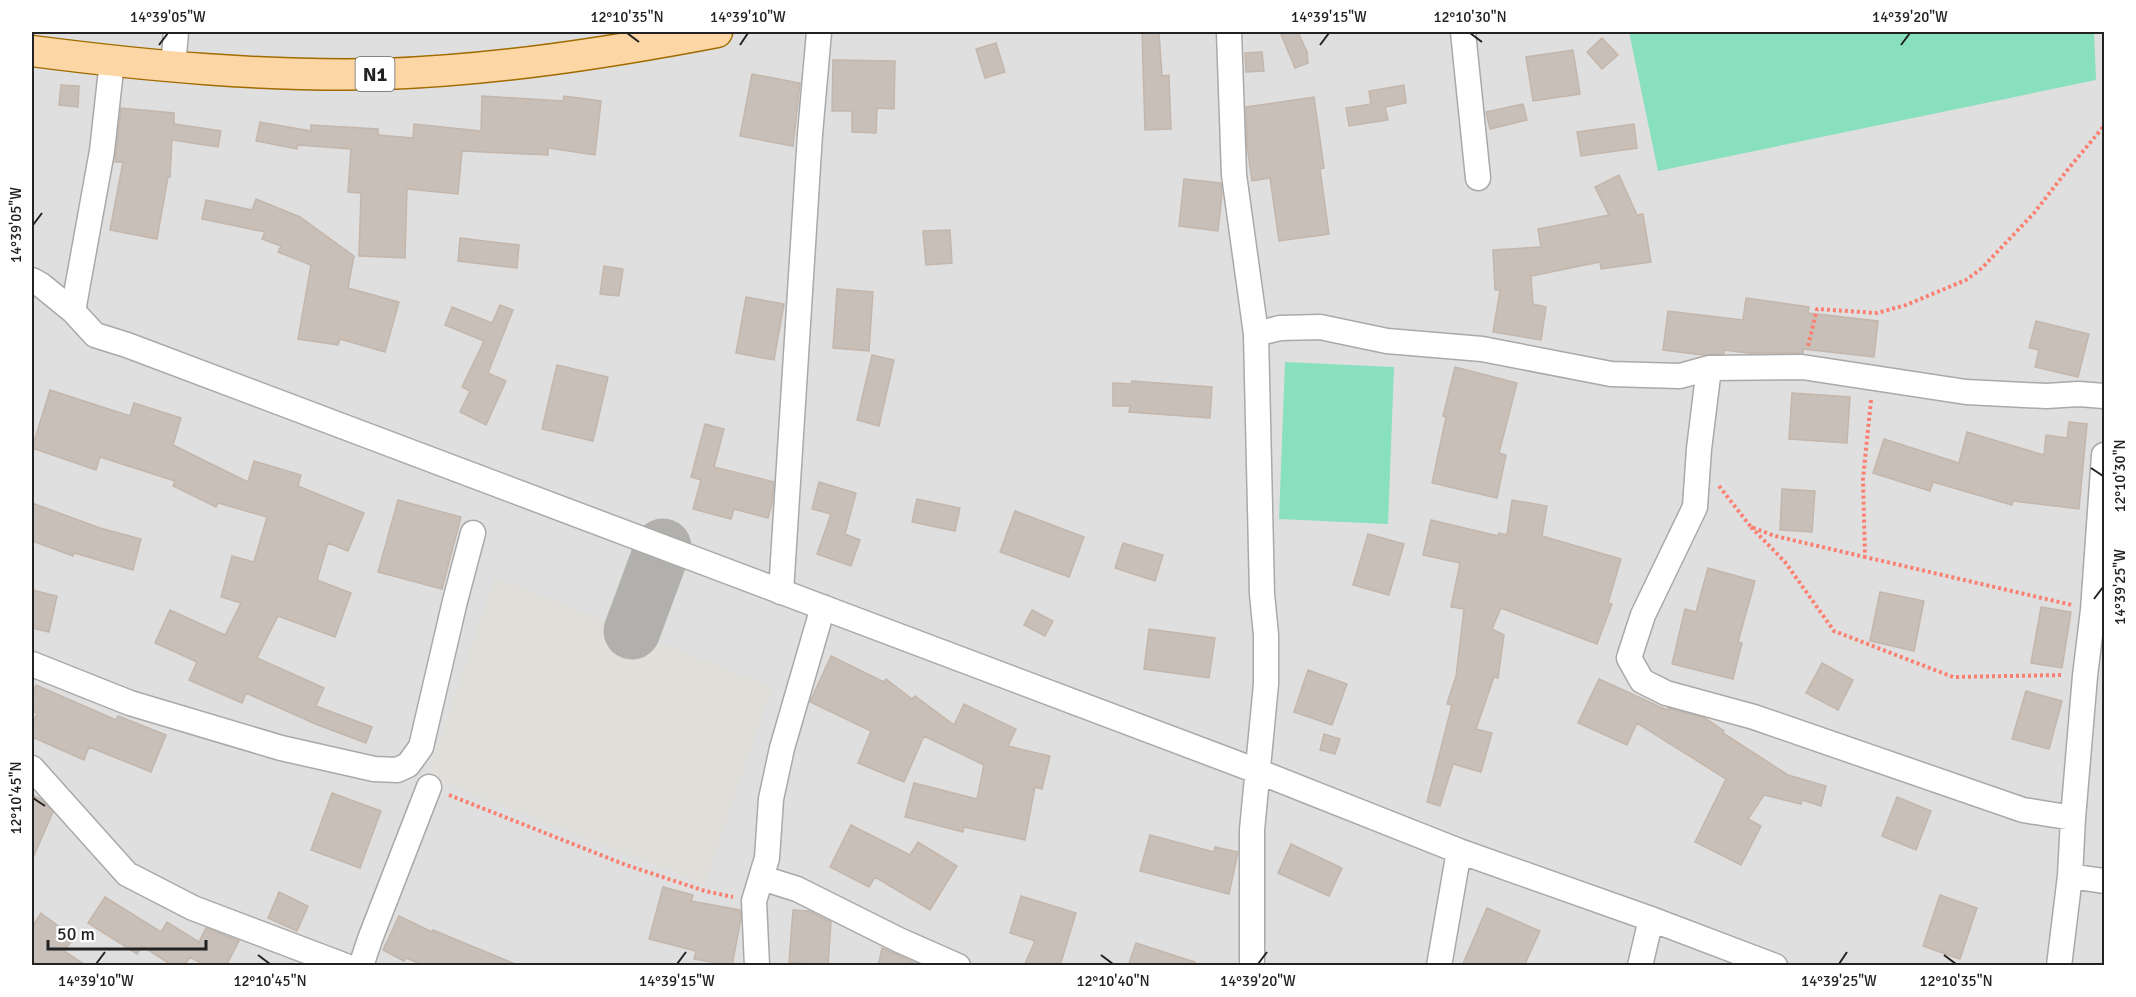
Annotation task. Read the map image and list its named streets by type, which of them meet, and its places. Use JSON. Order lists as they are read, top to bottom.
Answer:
{
  "streets": {
    "main road": ["N1"]
  },
  "scale_bar": "50 m",
  "coordinates": [
    "14°39'05\"W",
    "12°10'35\"N",
    "14°39'10\"W",
    "14°39'15\"W",
    "12°10'30\"N",
    "14°39'20\"W",
    "14°39'25\"W",
    "12°10'45\"N",
    "12°10'40\"N"
  ]
}
